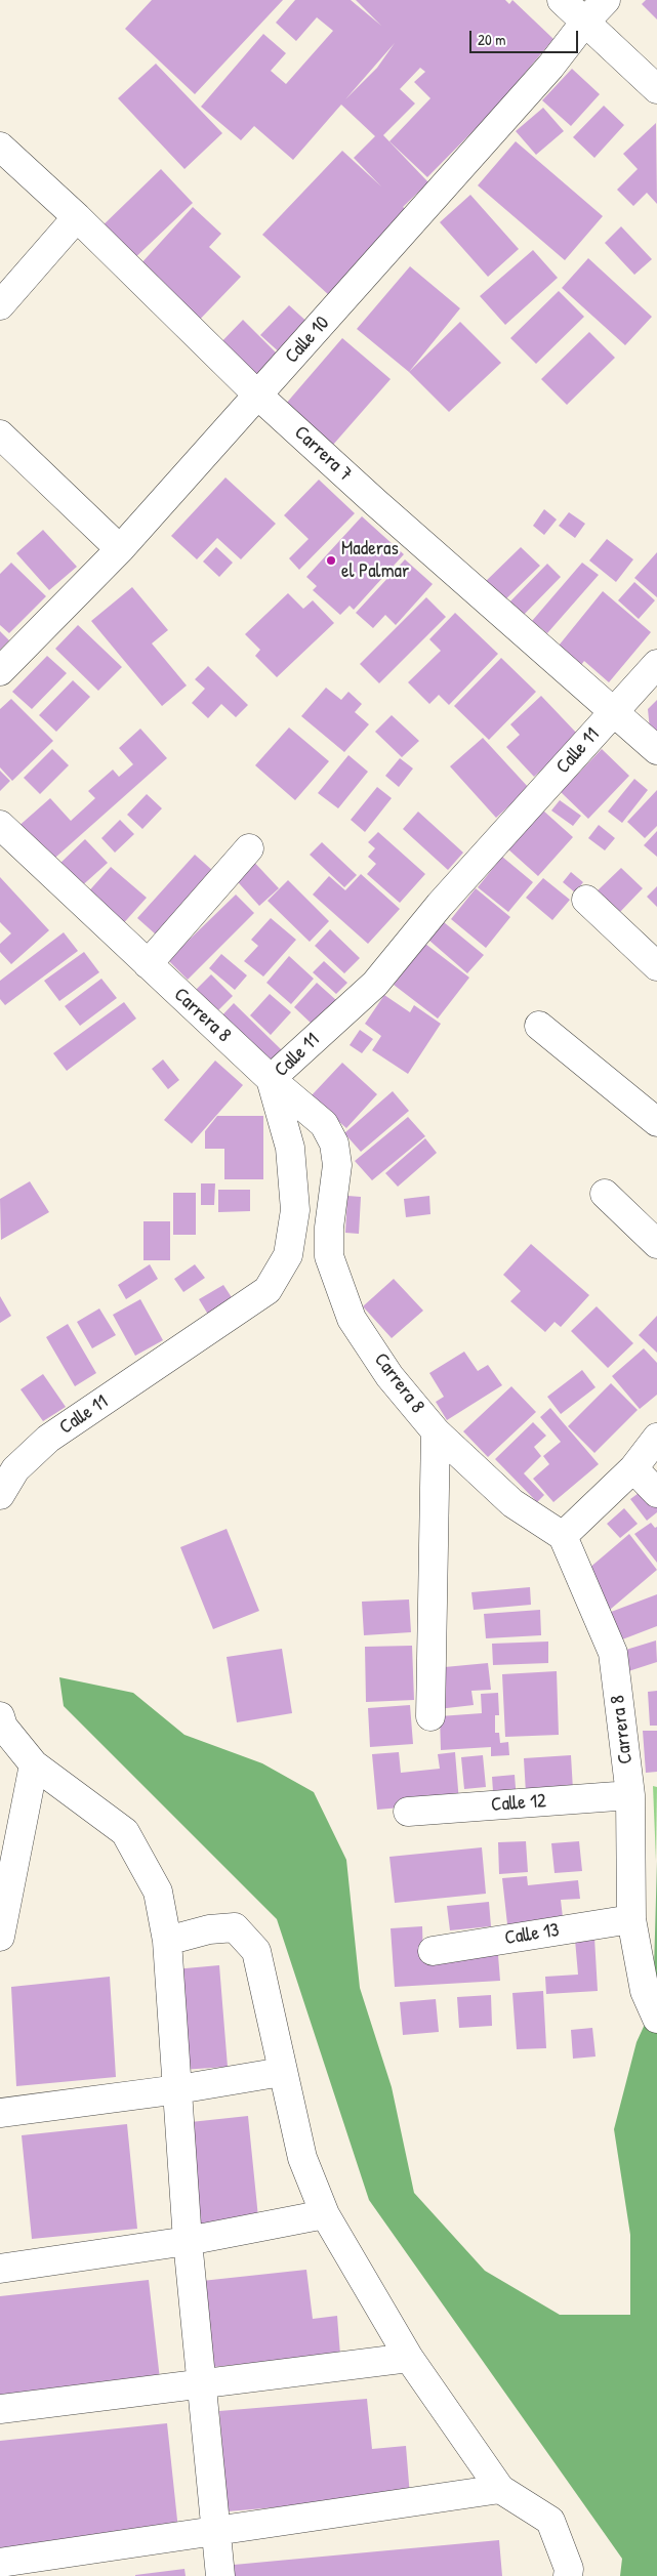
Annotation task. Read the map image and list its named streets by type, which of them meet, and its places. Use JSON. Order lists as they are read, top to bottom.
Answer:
{
  "streets": {
    "street": [
      "Calle 10",
      "Carrera 7",
      "Calle 11",
      "Carrera 8",
      "Calle 12",
      "Calle 13"
    ]
  },
  "crossings": [
    ["Calle 10", "Carrera 7"],
    ["Carrera 7", "Calle 11"],
    ["Calle 11", "Carrera 8"],
    ["Carrera 8", "Calle 12"],
    ["Carrera 8", "Calle 13"]
  ],
  "places": ["Maderas el Palmar"],
  "scale_bar": "20 m"
}
